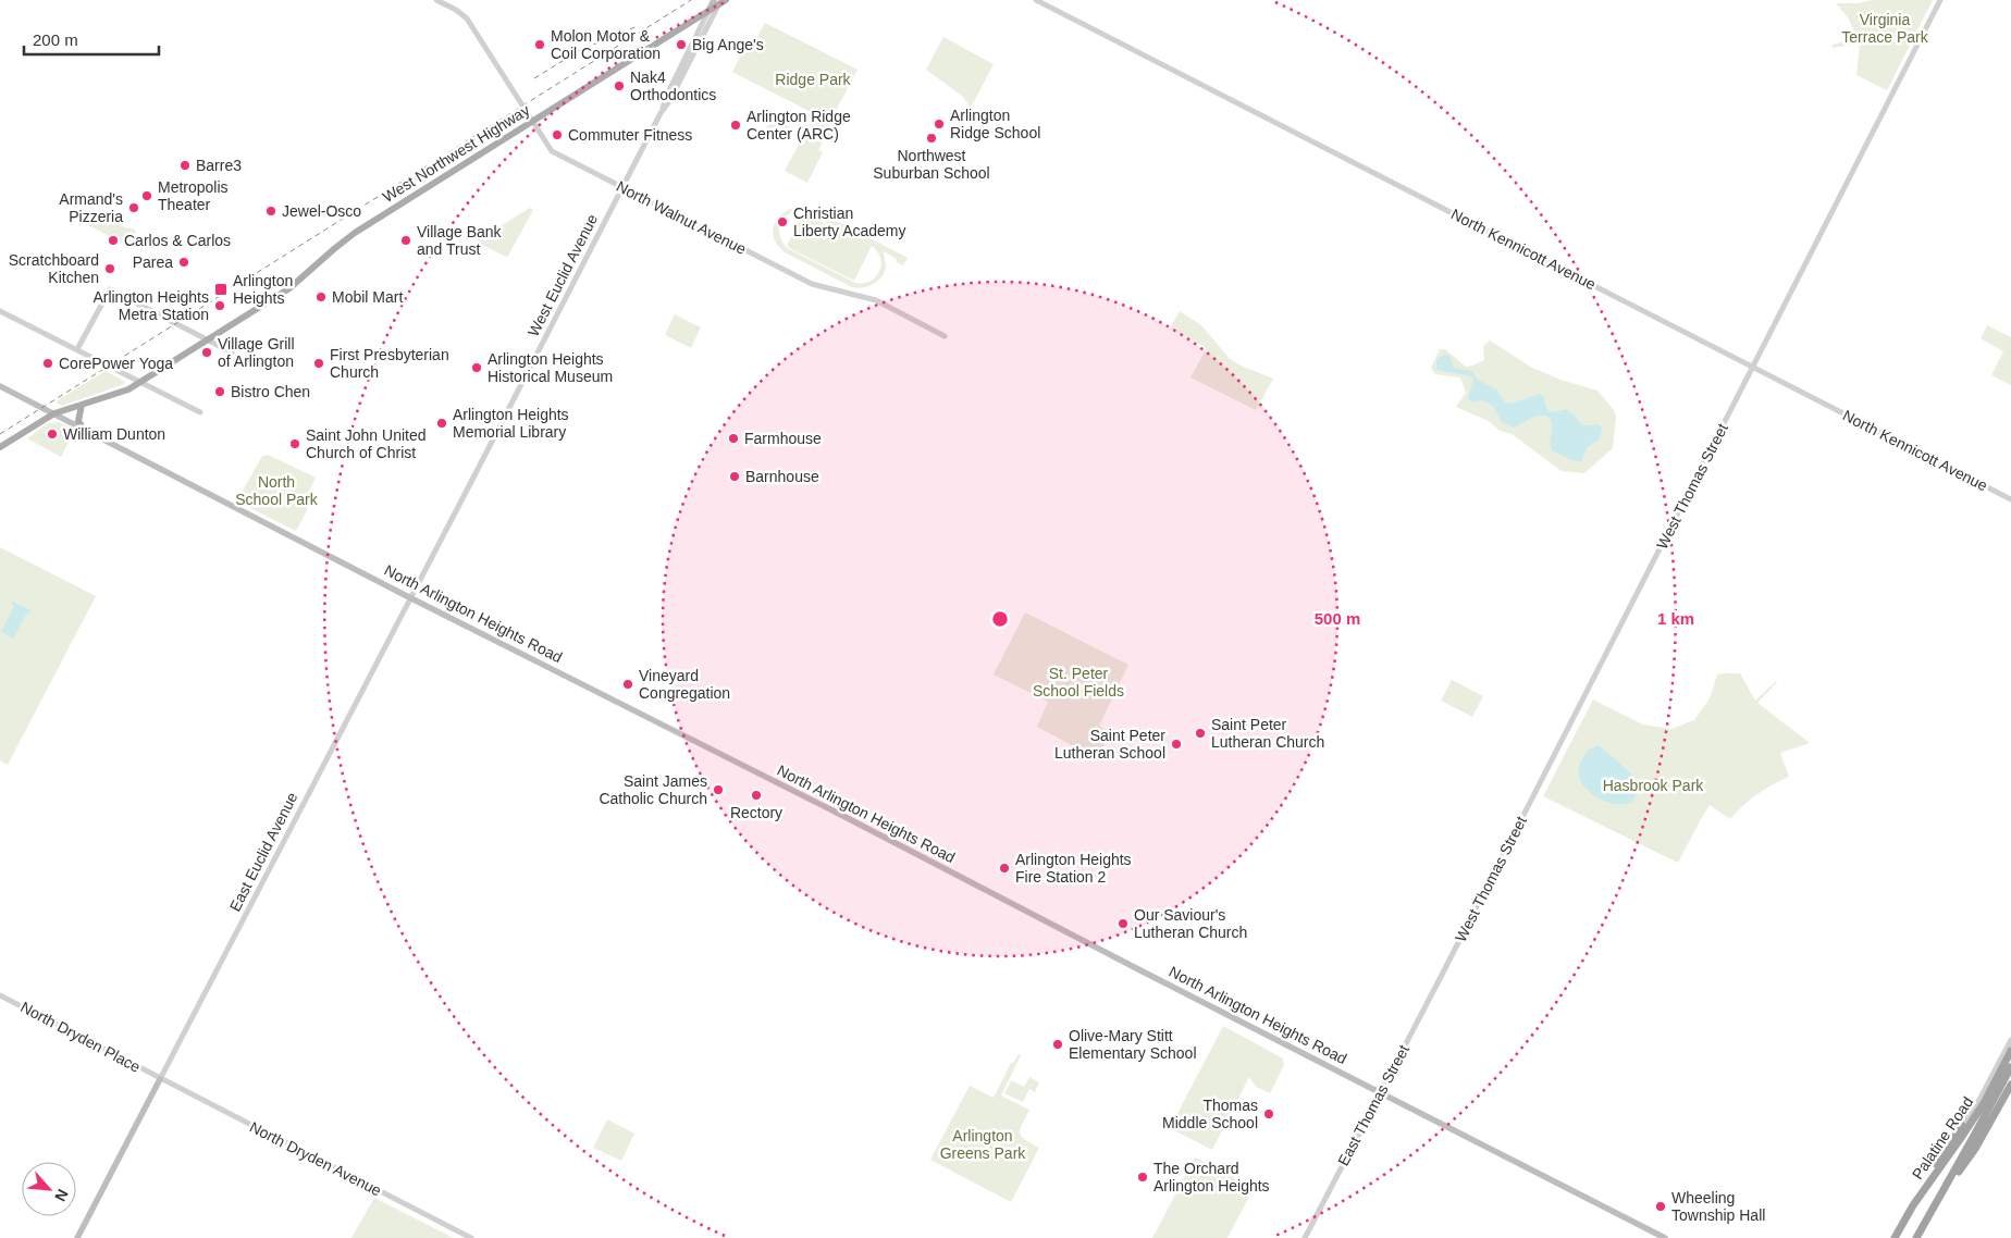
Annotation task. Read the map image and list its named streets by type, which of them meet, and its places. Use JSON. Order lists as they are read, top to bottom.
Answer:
{
  "streets": {
    "highway": ["Palatine Road"],
    "main road": ["West Northwest Highway", "North Arlington Heights Road", "East Euclid Avenue"],
    "street": [
      "North Walnut Avenue",
      "North Kennicott Avenue",
      "West Euclid Avenue",
      "West Thomas Street",
      "North Dryden Place",
      "East Thomas Street",
      "North Dryden Avenue"
    ]
  },
  "crossings": [
    ["West Northwest Highway", "North Walnut Avenue"],
    ["West Northwest Highway", "West Euclid Avenue"],
    ["West Northwest Highway", "North Arlington Heights Road"],
    ["North Walnut Avenue", "West Euclid Avenue"],
    ["North Kennicott Avenue", "West Thomas Street"],
    ["West Euclid Avenue", "East Euclid Avenue"],
    ["West Thomas Street", "East Thomas Street"],
    ["North Arlington Heights Road", "East Euclid Avenue"],
    ["North Arlington Heights Road", "East Thomas Street"],
    ["East Euclid Avenue", "North Dryden Place"],
    ["East Euclid Avenue", "North Dryden Avenue"],
    ["North Dryden Place", "North Dryden Avenue"]
  ],
  "parks": [
    "Virginia Terrace Park",
    "Ridge Park",
    "North School Park",
    "St. Peter School Fields",
    "Hasbrook Park",
    "Arlington Greens Park"
  ],
  "places": {
    "other": [
      "Molon Motor & Coil Corporation",
      "Big Ange's",
      "Nak4 Orthodontics",
      "Arlington Ridge School",
      "Arlington Ridge Center (ARC)",
      "Commuter Fitness",
      "Northwest Suburban School",
      "Barre3",
      "Metropolis Theater",
      "Armand's Pizzeria",
      "Jewel-Osco",
      "Christian Liberty Academy",
      "Carlos & Carlos",
      "Village Bank and Trust",
      "Parea",
      "Scratchboard Kitchen",
      "Mobil Mart",
      "Arlington Heights Metra Station",
      "Village Grill of Arlington",
      "CorePower Yoga",
      "First Presbyterian Church",
      "Arlington Heights Historical Museum",
      "Bistro Chen",
      "Arlington Heights Memorial Library",
      "William Dunton",
      "Farmhouse",
      "Saint John United Church of Christ",
      "Barnhouse",
      "Vineyard Congregation",
      "Saint Peter Lutheran Church",
      "Saint Peter Lutheran School",
      "Saint James Catholic Church",
      "Rectory",
      "Arlington Heights Fire Station 2",
      "Our Saviour's Lutheran Church",
      "Olive-Mary Stitt Elementary School",
      "Thomas Middle School",
      "The Orchard Arlington Heights",
      "Wheeling Township Hall"
    ],
    "transit": ["Arlington Heights"]
  },
  "scale_bar": "200 m",
  "north": "bottom right",
  "rings": ["500 m", "1 km"]
}
